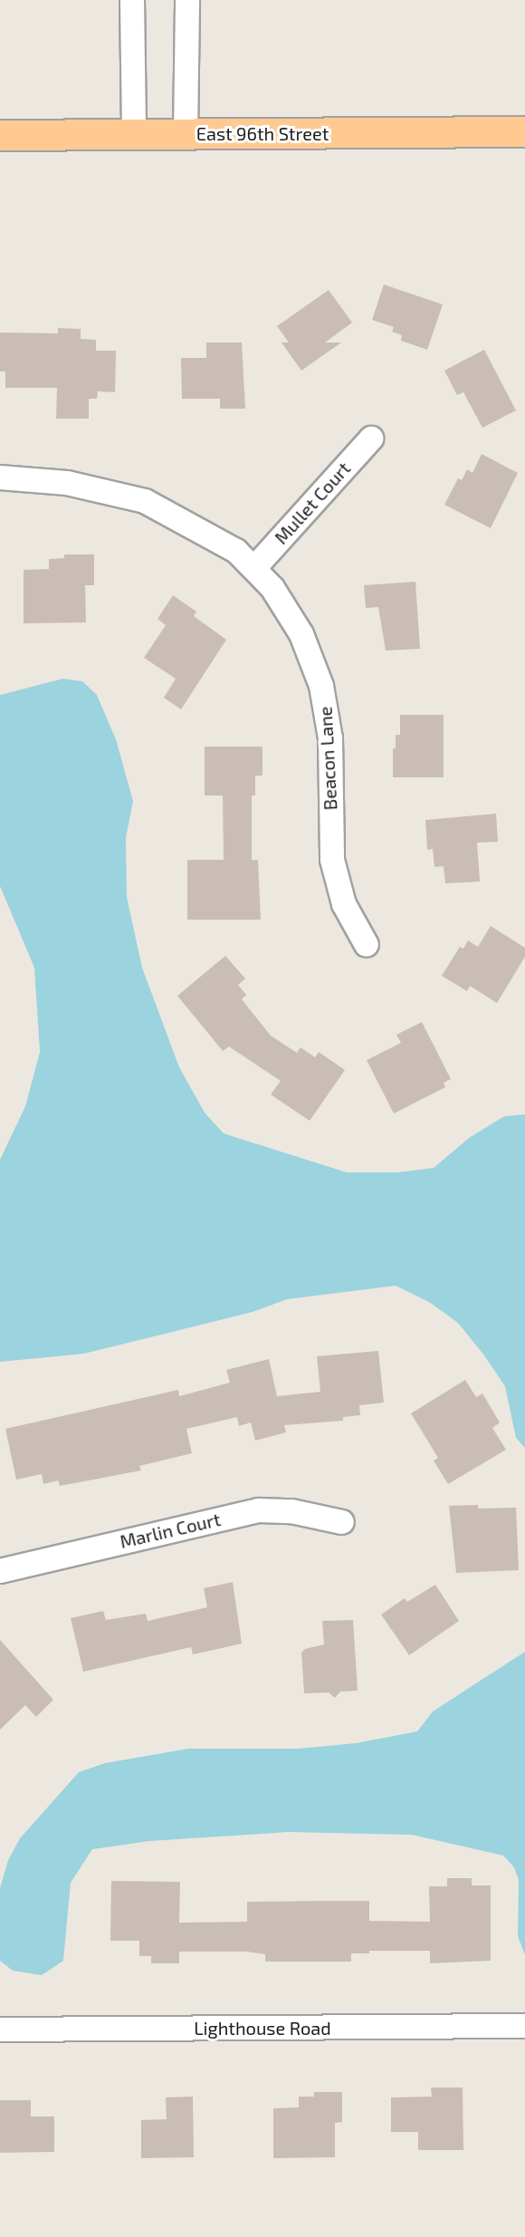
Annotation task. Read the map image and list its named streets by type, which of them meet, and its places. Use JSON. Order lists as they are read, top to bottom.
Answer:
{
  "streets": {
    "main road": ["East 96th Street"],
    "street": [
      "Mullet Court",
      "Beacon Lane",
      "Marlin Court",
      "Lighthouse Road"
    ]
  },
  "crossings": [
    ["Mullet Court", "Beacon Lane"]
  ]
}
